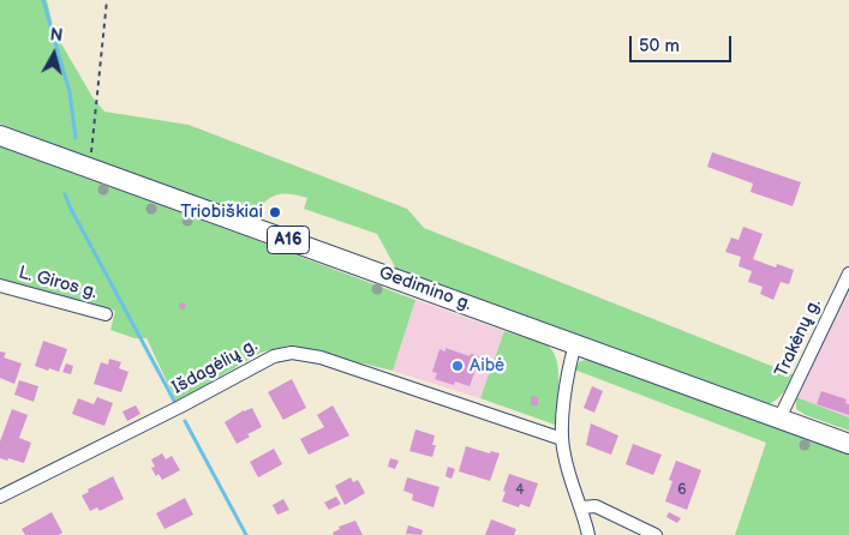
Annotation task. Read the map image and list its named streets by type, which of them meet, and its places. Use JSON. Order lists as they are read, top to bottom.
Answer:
{
  "streets": {
    "highway": ["A16", "Gedimino g."],
    "street": ["L. Giros g.", "Trakėnų g.", "Išdagėlių g."]
  },
  "crossings": [
    ["Gedimino g.", "Trakėnų g."]
  ],
  "places": ["Triobiškiai", "Aibė"],
  "house_numbers": ["4", "6"],
  "scale_bar": "50 m",
  "north": "top"
}
